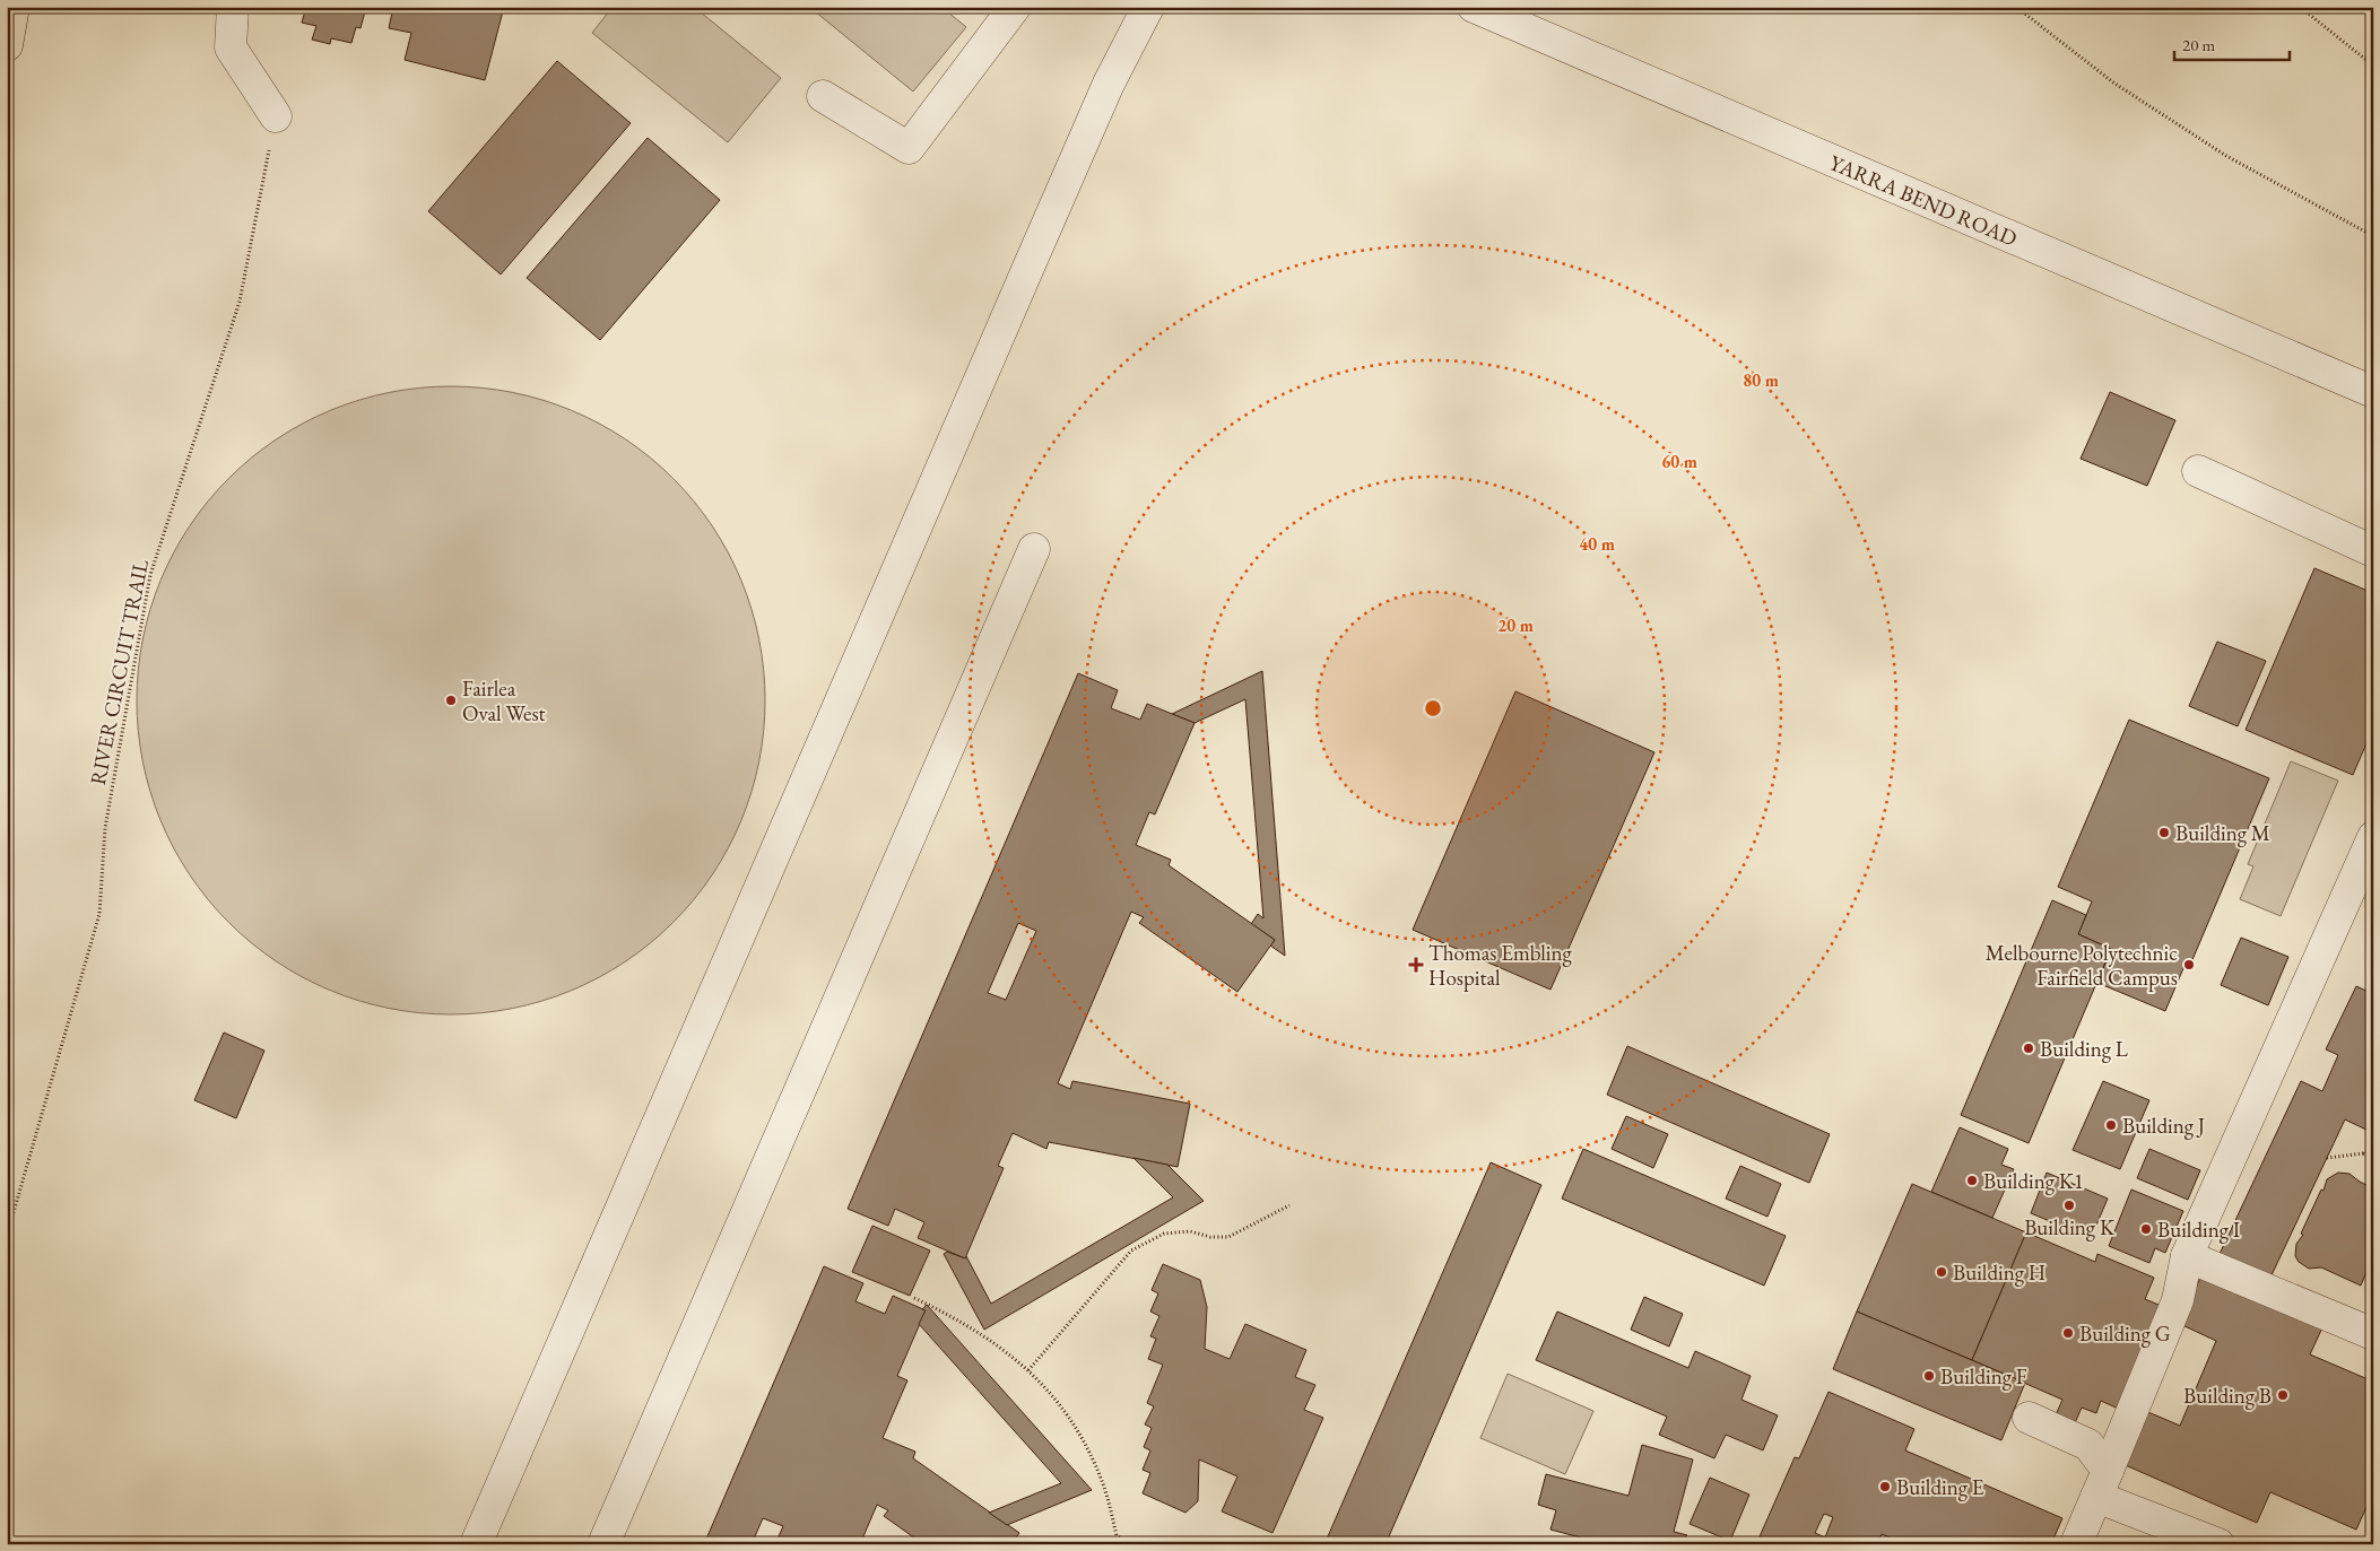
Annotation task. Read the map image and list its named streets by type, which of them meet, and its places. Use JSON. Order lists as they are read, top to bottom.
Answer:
{
  "streets": {
    "street": ["YARRA BEND ROAD"],
    "path": ["RIVER CIRCUIT TRAIL"]
  },
  "places": {
    "other": [
      "Fairlea Oval West",
      "Building M",
      "Melbourne Polytechnic Fairfield Campus",
      "Building L",
      "Building J",
      "Building K1",
      "Building K",
      "Building I",
      "Building H",
      "Building G",
      "Building F",
      "Building B",
      "Building E"
    ],
    "health": ["Thomas Embling Hospital"]
  },
  "scale_bar": "20 m",
  "rings": [
    "80 m",
    "60 m",
    "40 m",
    "20 m"
  ]
}
